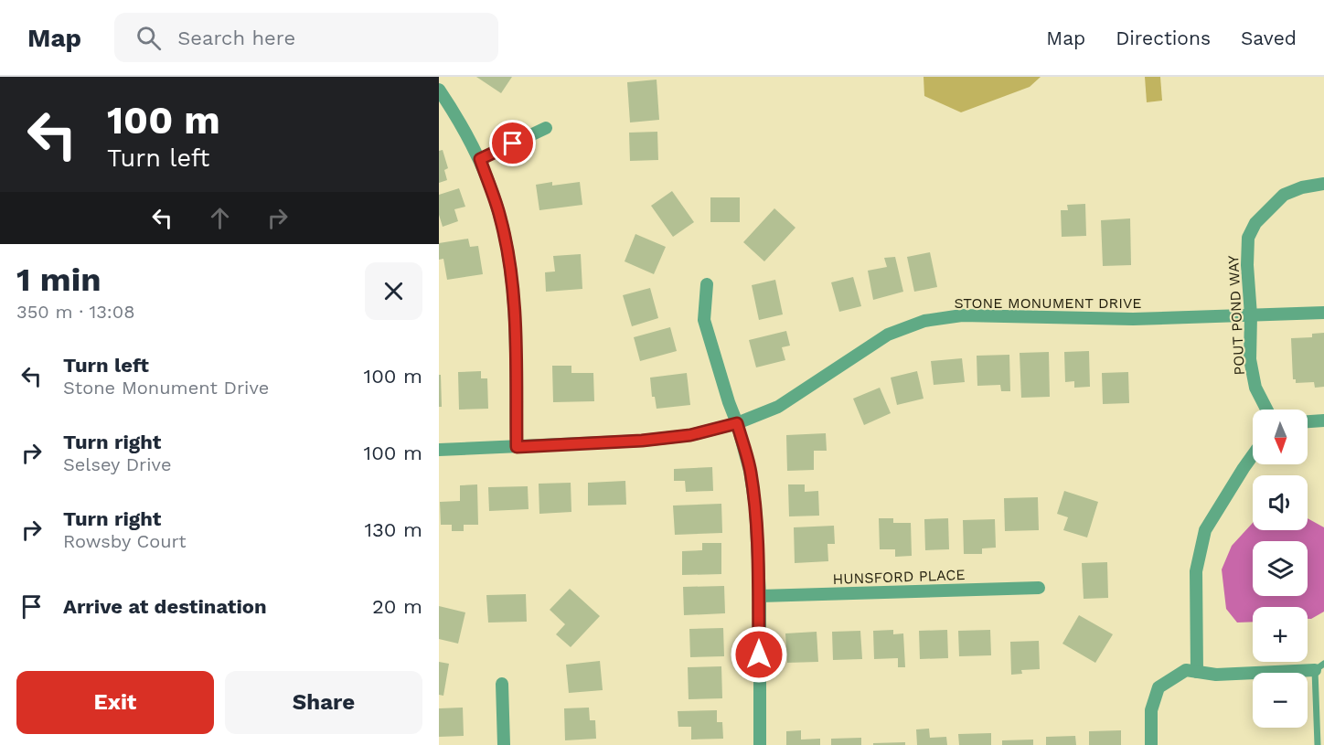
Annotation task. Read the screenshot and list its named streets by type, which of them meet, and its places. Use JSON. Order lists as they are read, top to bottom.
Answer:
{
  "streets": {
    "street": ["STONE MONUMENT DRIVE", "POUT POND WAY", "HUNSFORD PLACE"]
  },
  "crossings": [
    ["STONE MONUMENT DRIVE", "POUT POND WAY"]
  ],
  "north": "bottom",
  "page": {
    "header": "Map",
    "search": "Search here",
    "nav": ["Map", "Directions", "Saved"],
    "turn": ["100 m", "Turn left"],
    "heading": ["1 min", "350 m · 13:08"],
    "list": [
      {
        "name": "Turn left",
        "note": "Stone Monument Drive",
        "value": "100 m"
      },
      {
        "name": "Turn right",
        "note": "Selsey Drive",
        "value": "100 m"
      },
      {
        "name": "Turn right",
        "note": "Rowsby Court",
        "value": "130 m"
      },
      {
        "name": "Arrive at destination",
        "value": "20 m"
      }
    ],
    "map_buttons": ["+", "−"],
    "buttons": ["Exit", "Share"]
  }
}
